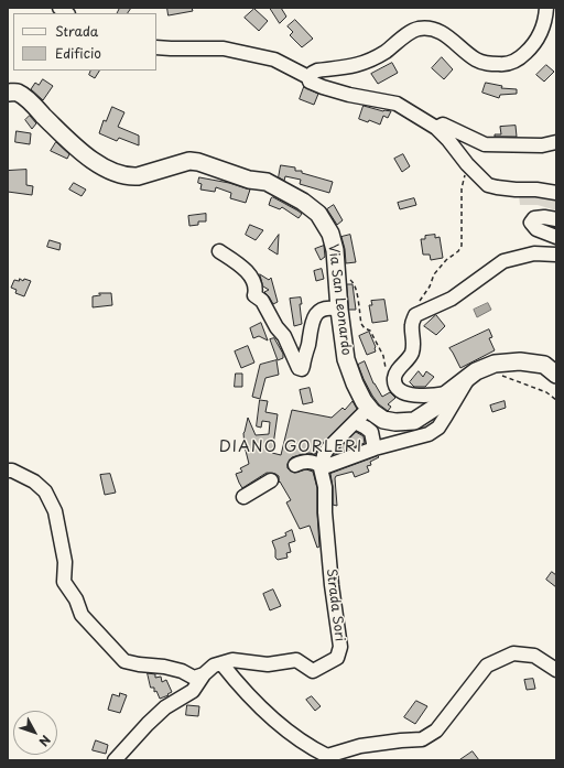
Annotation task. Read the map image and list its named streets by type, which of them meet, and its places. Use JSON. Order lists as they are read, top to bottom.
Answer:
{
  "streets": {
    "main road": ["Via San Leonardo"],
    "street": ["Strada Sori"]
  },
  "districts": ["DIANO GORLERI"],
  "legend": ["Strada", "Edificio"],
  "north": "bottom right"
}
